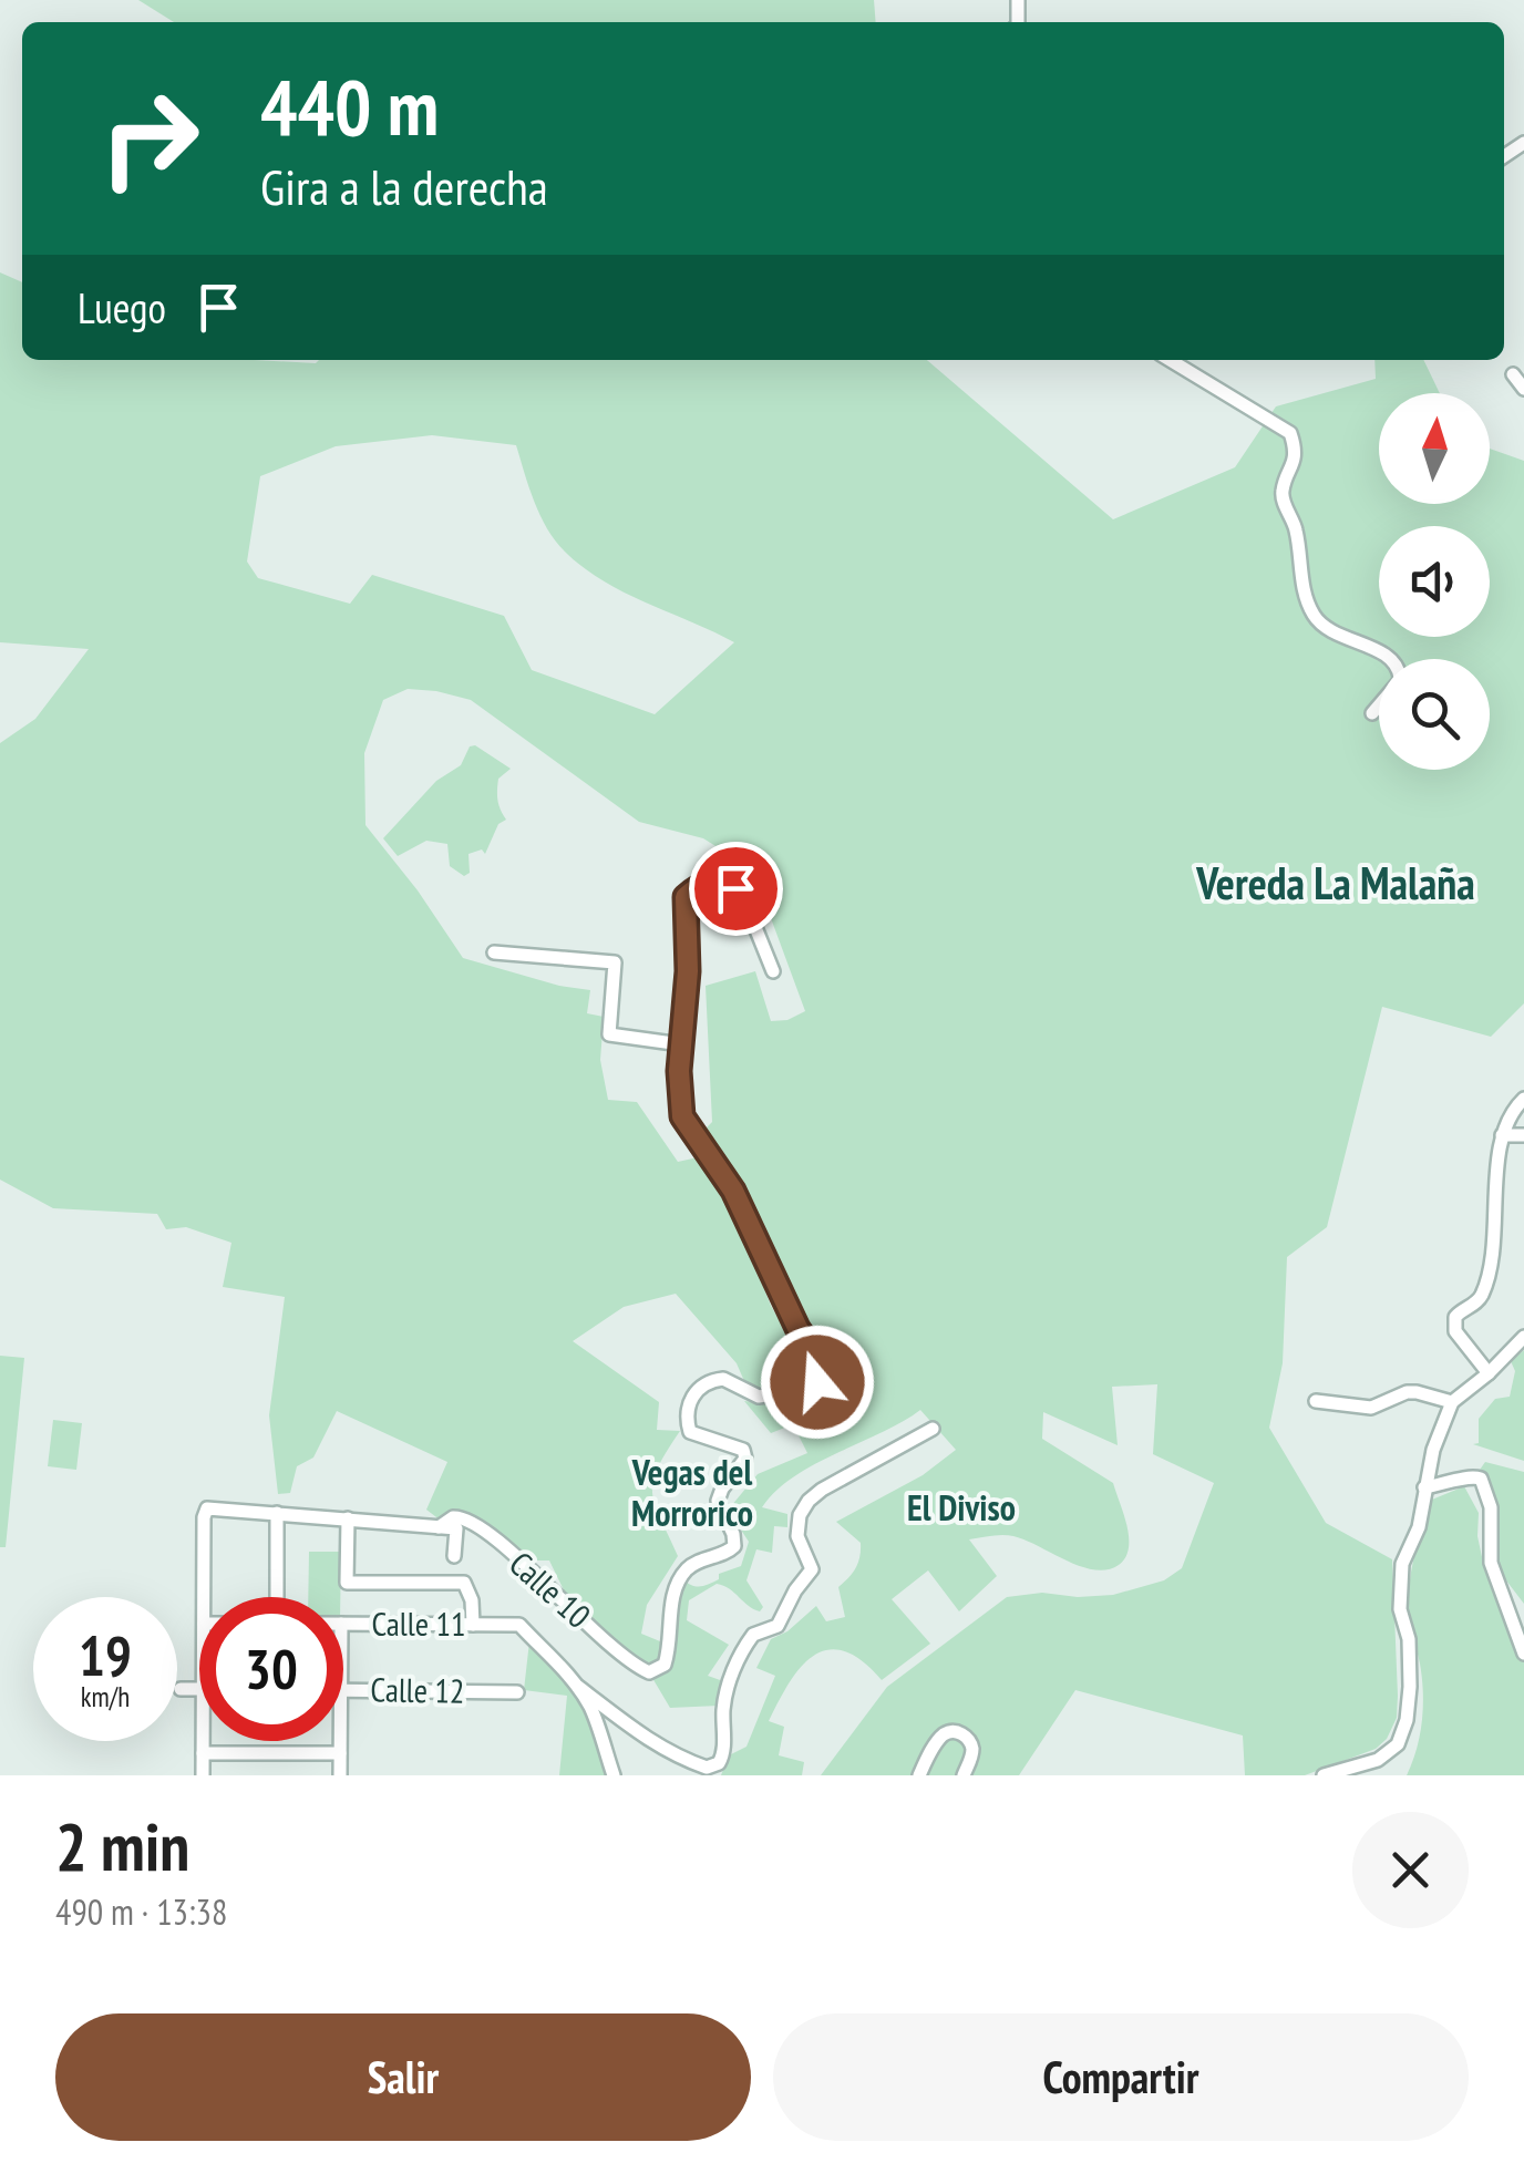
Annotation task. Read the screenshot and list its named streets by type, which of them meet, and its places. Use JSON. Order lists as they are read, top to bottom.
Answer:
{
  "streets": {
    "street": ["Calle 10", "Calle 11", "Calle 12"]
  },
  "districts": ["Vereda La Malaña", "Vegas del Morrorico", "El Diviso"],
  "north": "top",
  "page": {
    "turn": ["440 m", "Gira a la derecha"],
    "then": "Luego",
    "speed": "19 km/h",
    "limit": "30",
    "heading": ["2 min", "490 m · 13:38"],
    "buttons": ["Salir", "Compartir"]
  }
}
